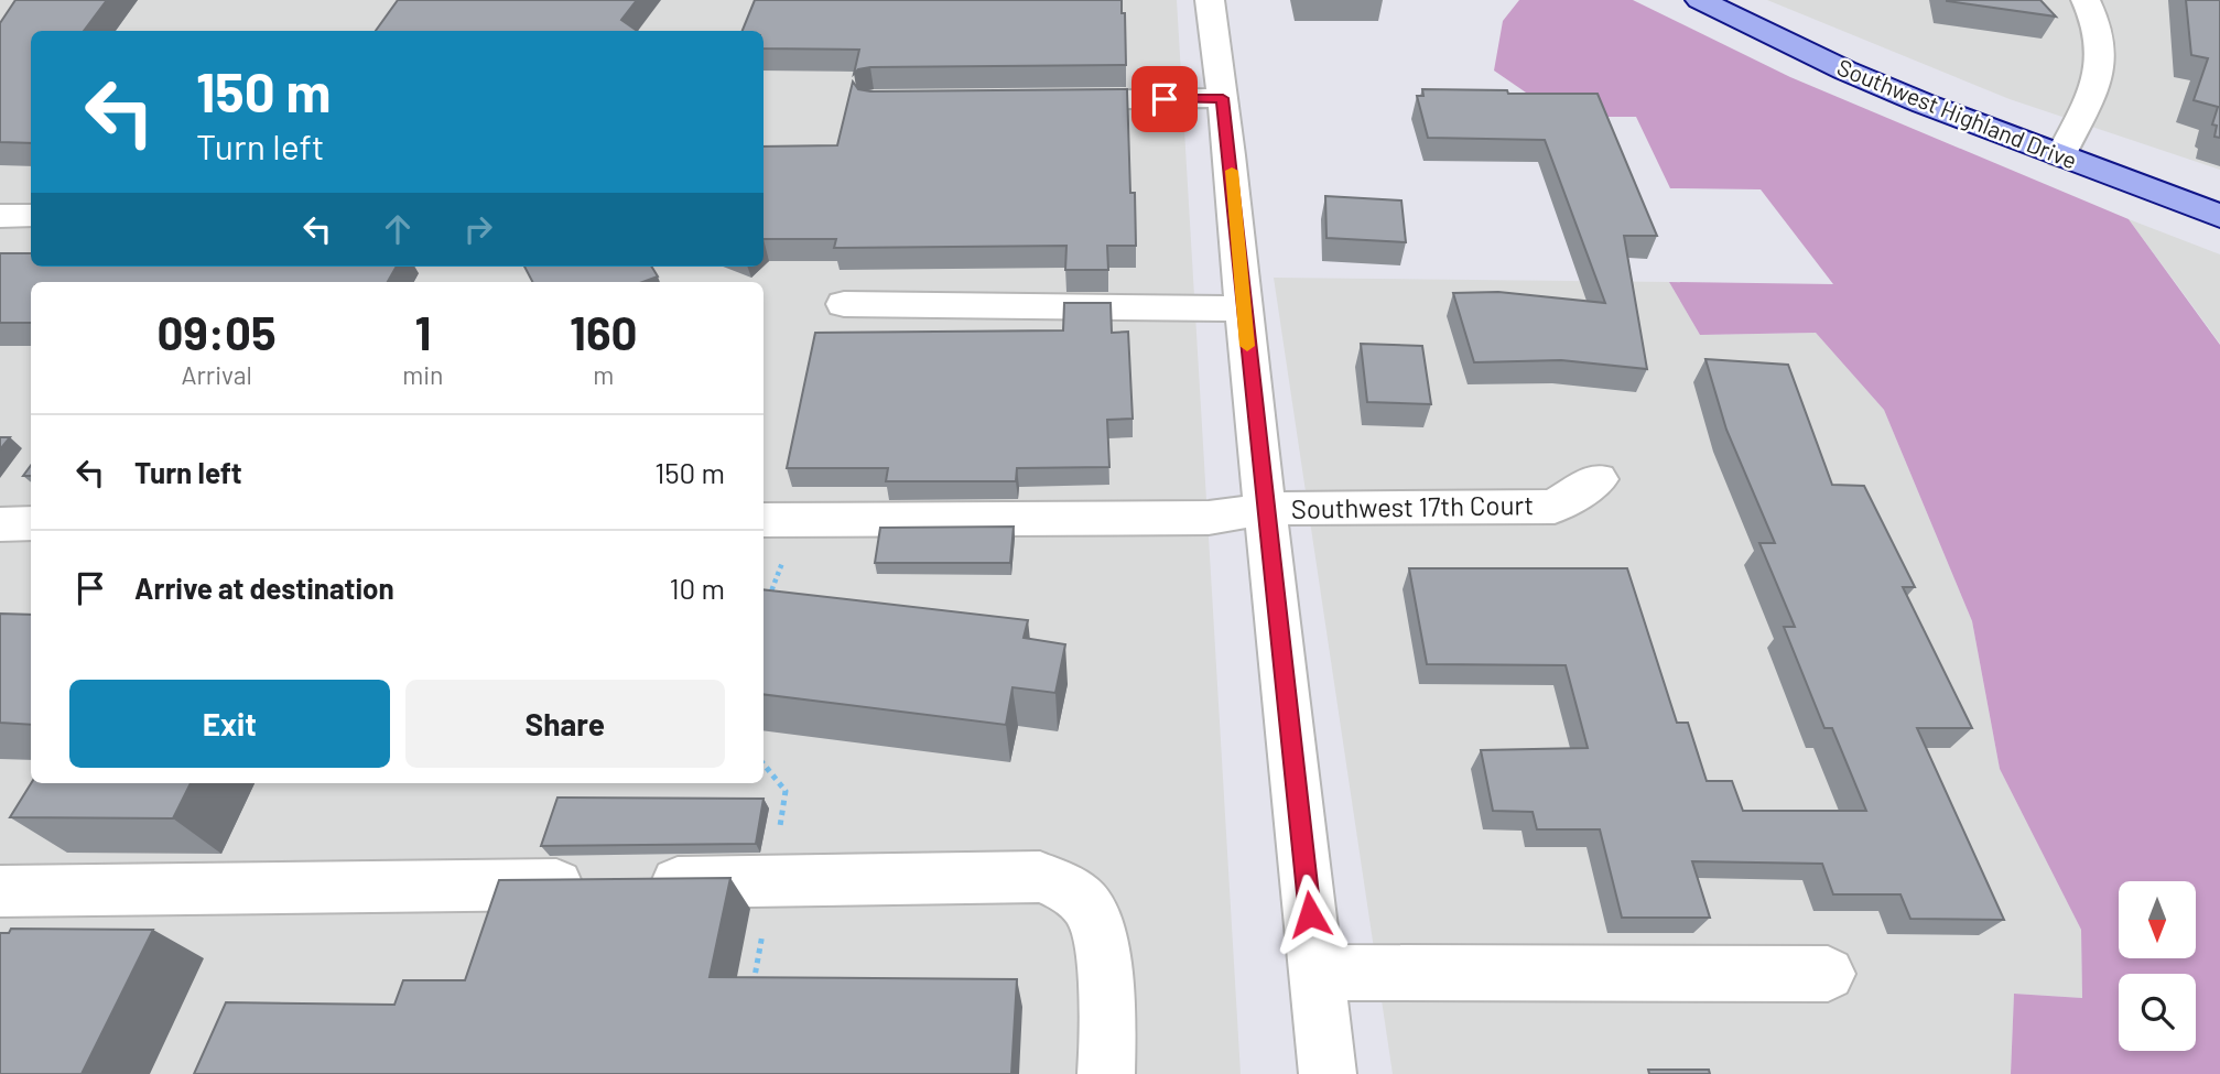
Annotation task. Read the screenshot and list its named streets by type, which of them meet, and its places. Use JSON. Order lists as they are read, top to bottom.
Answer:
{
  "streets": {
    "main road": ["Southwest Highland Drive"],
    "street": ["Southwest 17th Court"]
  },
  "north": "bottom",
  "page": {
    "turn": ["150 m", "Turn left"],
    "eta": [
      "09:05",
      "Arrival",
      "1",
      "min",
      "160",
      "m"
    ],
    "list": [
      {
        "name": "Turn left",
        "value": "150 m"
      },
      {
        "name": "Arrive at destination",
        "value": "10 m"
      }
    ],
    "buttons": ["Exit", "Share"]
  }
}
